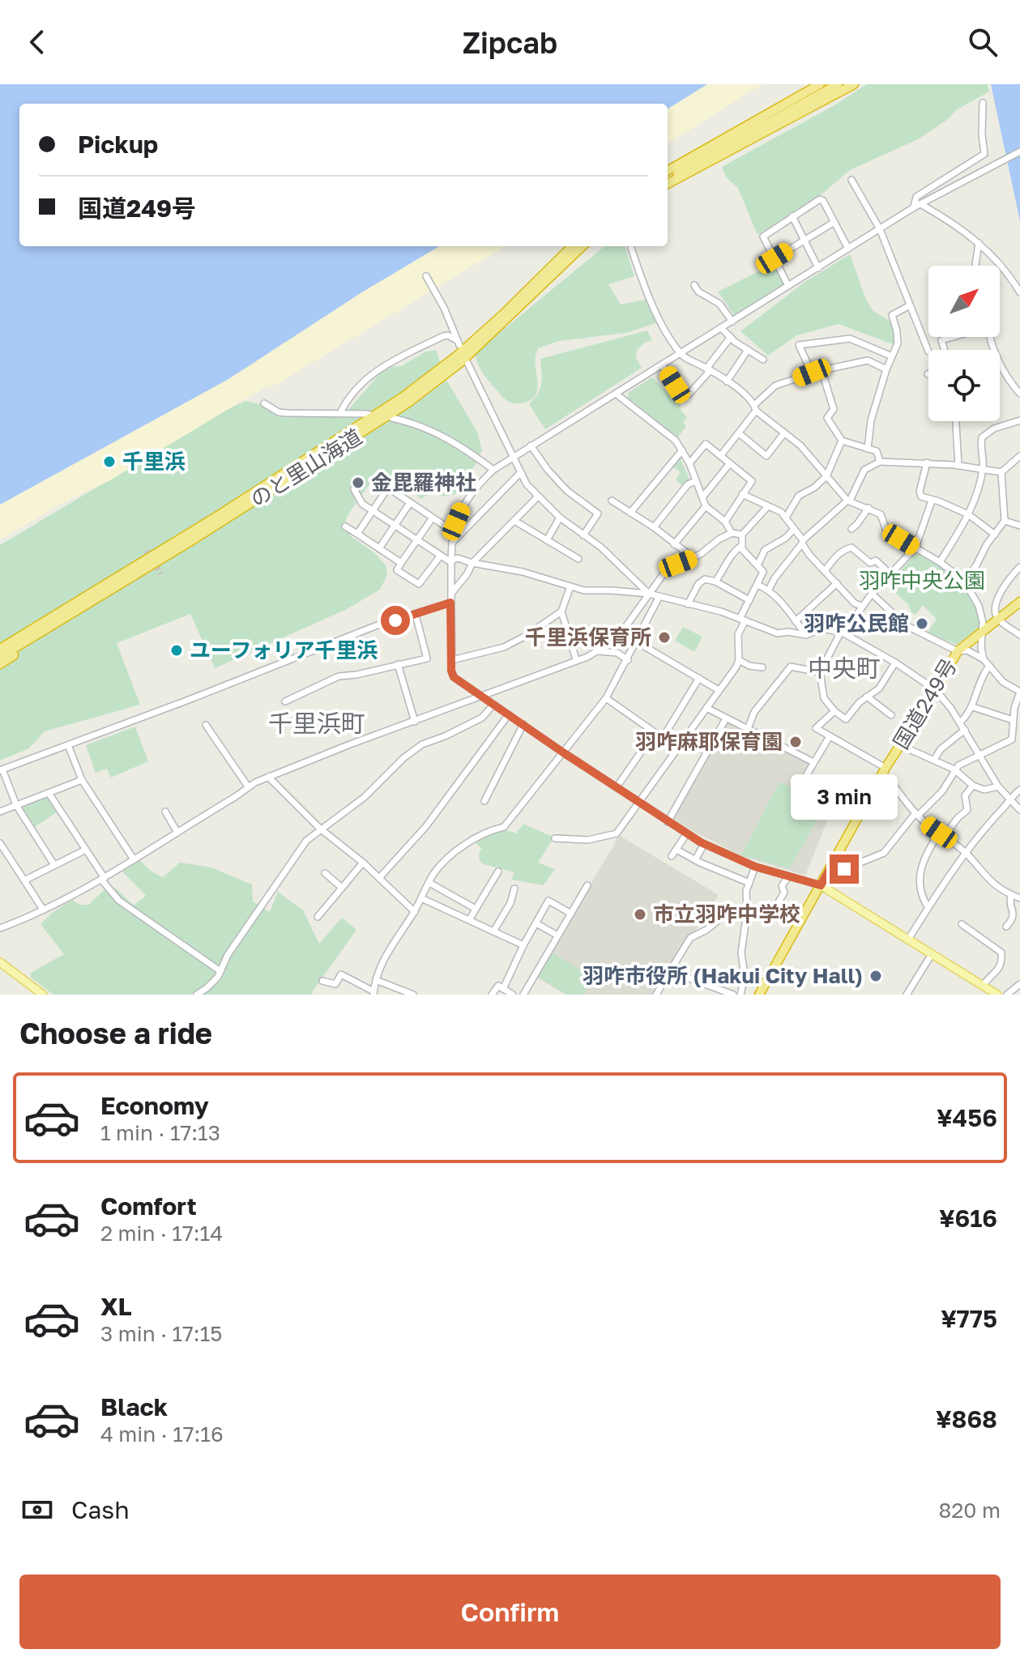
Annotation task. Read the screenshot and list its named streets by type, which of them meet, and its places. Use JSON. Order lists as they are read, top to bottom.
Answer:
{
  "streets": {
    "highway": ["のと里山海道", "国道249号"]
  },
  "districts": ["中央町", "千里浜町"],
  "parks": ["羽咋中央公園"],
  "places": [
    "千里浜",
    "金毘羅神社",
    "羽咋公民館",
    "千里浜保育所",
    "ユーフォリア千里浜",
    "羽咋麻耶保育園",
    "市立羽咋中学校",
    "羽咋市役所 (Hakui City Hall)"
  ],
  "north": "top right",
  "page": {
    "header": "Zipcab",
    "banner": ["Pickup", "国道249号"],
    "bubble": "3 min",
    "heading": "Choose a ride",
    "list": [
      {
        "name": "Economy",
        "note": "1 min · 17:13",
        "value": "¥456"
      },
      {
        "name": "Comfort",
        "note": "2 min · 17:14",
        "value": "¥616"
      },
      {
        "name": "XL",
        "note": "3 min · 17:15",
        "value": "¥775"
      },
      {
        "name": "Black",
        "note": "4 min · 17:16",
        "value": "¥868"
      }
    ],
    "pay": ["Cash", "820 m"],
    "buttons": "Confirm"
  }
}
